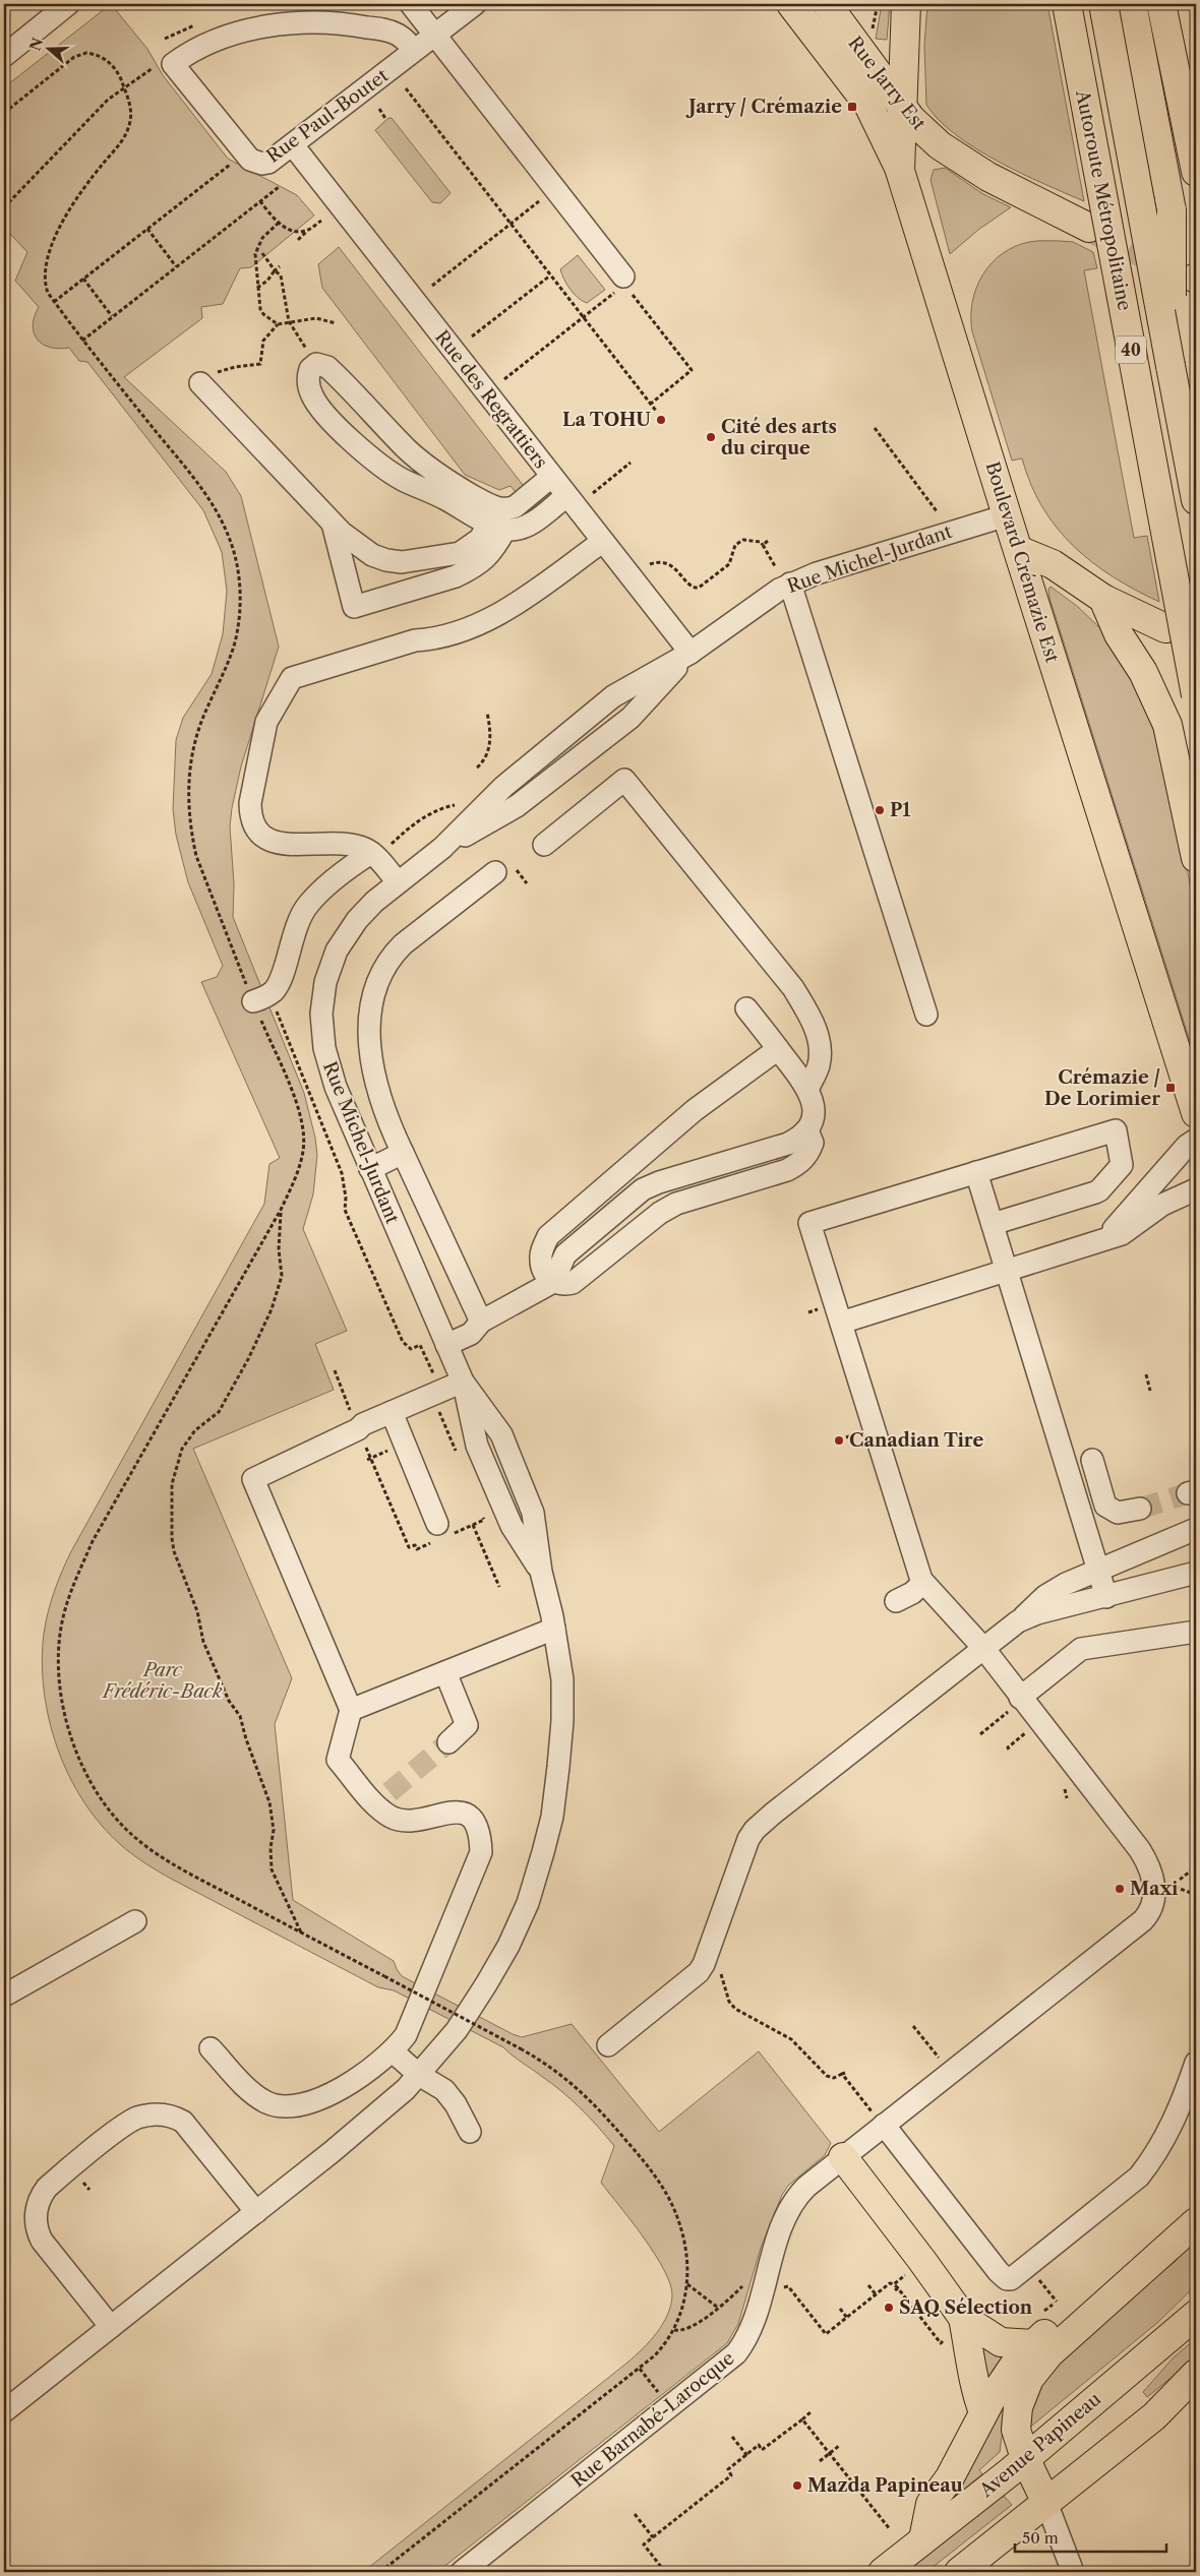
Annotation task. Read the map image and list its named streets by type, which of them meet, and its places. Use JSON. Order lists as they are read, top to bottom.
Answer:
{
  "streets": {
    "main road": [
      "Rue Jarry Est",
      "Autoroute Métropolitaine",
      "40",
      "Boulevard Crémazie Est",
      "Avenue Papineau"
    ],
    "street": [
      "Rue Paul-Boutet",
      "Rue des Regrattiers",
      "Rue Michel-Jurdant",
      "Rue Barnabé-Larocque"
    ]
  },
  "crossings": [
    ["Rue Jarry Est", "Boulevard Crémazie Est"],
    ["Rue Paul-Boutet", "Rue des Regrattiers"],
    ["Rue des Regrattiers", "Rue Michel-Jurdant"],
    ["Rue Michel-Jurdant", "Boulevard Crémazie Est"]
  ],
  "parks": ["Parc Frédéric-Back"],
  "places": {
    "transit": ["Jarry / Crémazie", "Crémazie / De Lorimier"],
    "other": [
      "La TOHU",
      "Cité des arts du cirque",
      "P1",
      "Canadian Tire",
      "Maxi",
      "SAQ Sélection",
      "Mazda Papineau"
    ]
  },
  "scale_bar": "50 m",
  "north": "left"
}
